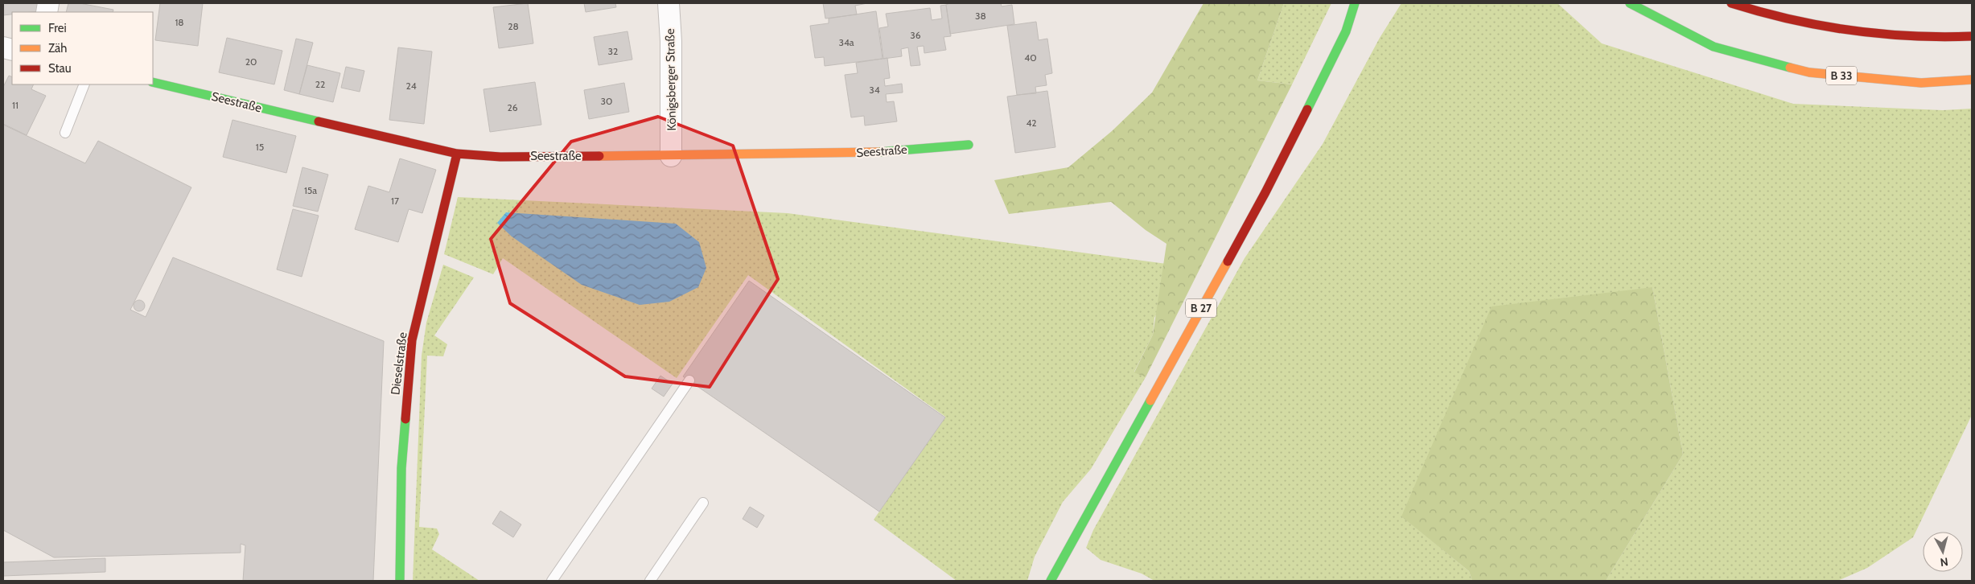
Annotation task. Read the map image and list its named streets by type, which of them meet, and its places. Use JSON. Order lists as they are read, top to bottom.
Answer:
{
  "streets": {
    "main road": [
      "B 33",
      "Seestraße",
      "B 27",
      "Dieselstraße"
    ],
    "street": ["Königsberger Straße"]
  },
  "crossings": [
    ["Königsberger Straße", "Seestraße"],
    ["Seestraße", "Dieselstraße"]
  ],
  "house_numbers": [
    "38",
    "18",
    "28",
    "36",
    "34a",
    "32",
    "40",
    "20",
    "22",
    "24",
    "34",
    "30",
    "11",
    "26",
    "42",
    "15",
    "15a",
    "17"
  ],
  "legend": ["Frei", "Zäh", "Stau"],
  "north": "bottom"
}
